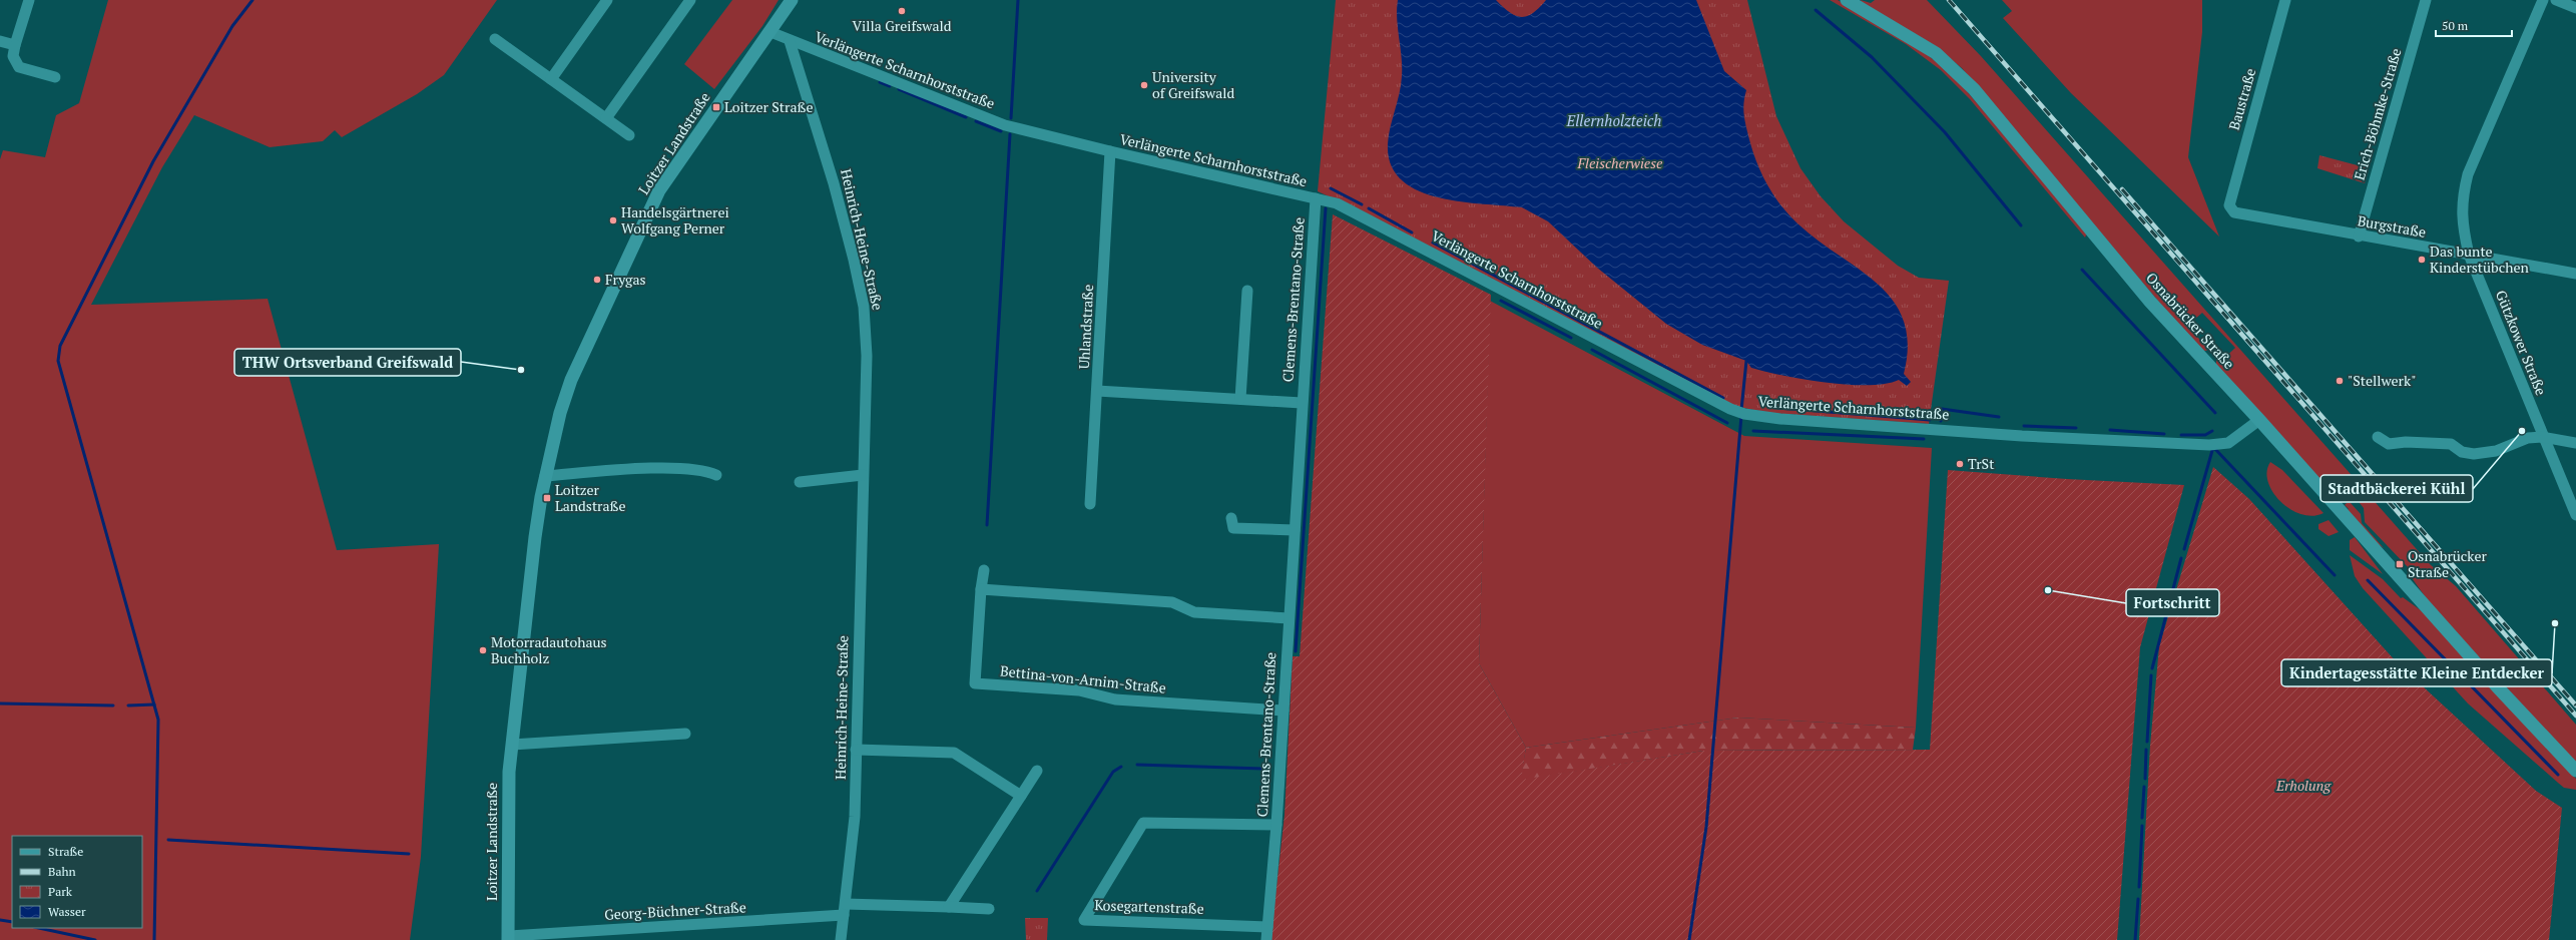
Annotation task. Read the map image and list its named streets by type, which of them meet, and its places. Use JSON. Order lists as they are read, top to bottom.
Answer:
{
  "streets": {
    "main road": ["Loitzer Landstraße", "Osnabrücker Straße"],
    "street": [
      "Verlängerte Scharnhorststraße",
      "Baustraße",
      "Erich-Böhmke-Straße",
      "Burgstraße",
      "Heinrich-Heine-Straße",
      "Clemens-Brentano-Straße",
      "Uhlandstraße",
      "Gützkower Straße",
      "Bettina-von-Arnim-Straße",
      "Kosegartenstraße",
      "Georg-Büchner-Straße"
    ]
  },
  "crossings": [
    ["Verlängerte Scharnhorststraße", "Loitzer Landstraße"],
    ["Verlängerte Scharnhorststraße", "Heinrich-Heine-Straße"],
    ["Verlängerte Scharnhorststraße", "Clemens-Brentano-Straße"],
    ["Verlängerte Scharnhorststraße", "Osnabrücker Straße"],
    ["Verlängerte Scharnhorststraße", "Uhlandstraße"],
    ["Baustraße", "Burgstraße"],
    ["Erich-Böhmke-Straße", "Burgstraße"],
    ["Loitzer Landstraße", "Georg-Büchner-Straße"],
    ["Burgstraße", "Gützkower Straße"],
    ["Heinrich-Heine-Straße", "Georg-Büchner-Straße"],
    ["Clemens-Brentano-Straße", "Uhlandstraße"],
    ["Clemens-Brentano-Straße", "Bettina-von-Arnim-Straße"],
    ["Clemens-Brentano-Straße", "Kosegartenstraße"]
  ],
  "water": ["Ellernholzteich"],
  "parks": ["Fleischerwiese", "Erholung"],
  "places": {
    "other": [
      "Villa Greifswald",
      "University of Greifswald",
      "Handelsgärtnerei Wolfgang Perner",
      "Das bunte Kinderstübchen",
      "Frygas",
      "THW Ortsverband Greifswald",
      "\"Stellwerk\"",
      "Stadtbäckerei Kühl",
      "TrSt",
      "Fortschritt",
      "Kindertagesstätte Kleine Entdecker",
      "Motorradautohaus Buchholz"
    ],
    "transit": ["Loitzer Straße", "Loitzer Landstraße", "Osnabrücker Straße"]
  },
  "legend": [
    "Straße",
    "Bahn",
    "Park",
    "Wasser"
  ],
  "scale_bar": "50 m"
}
